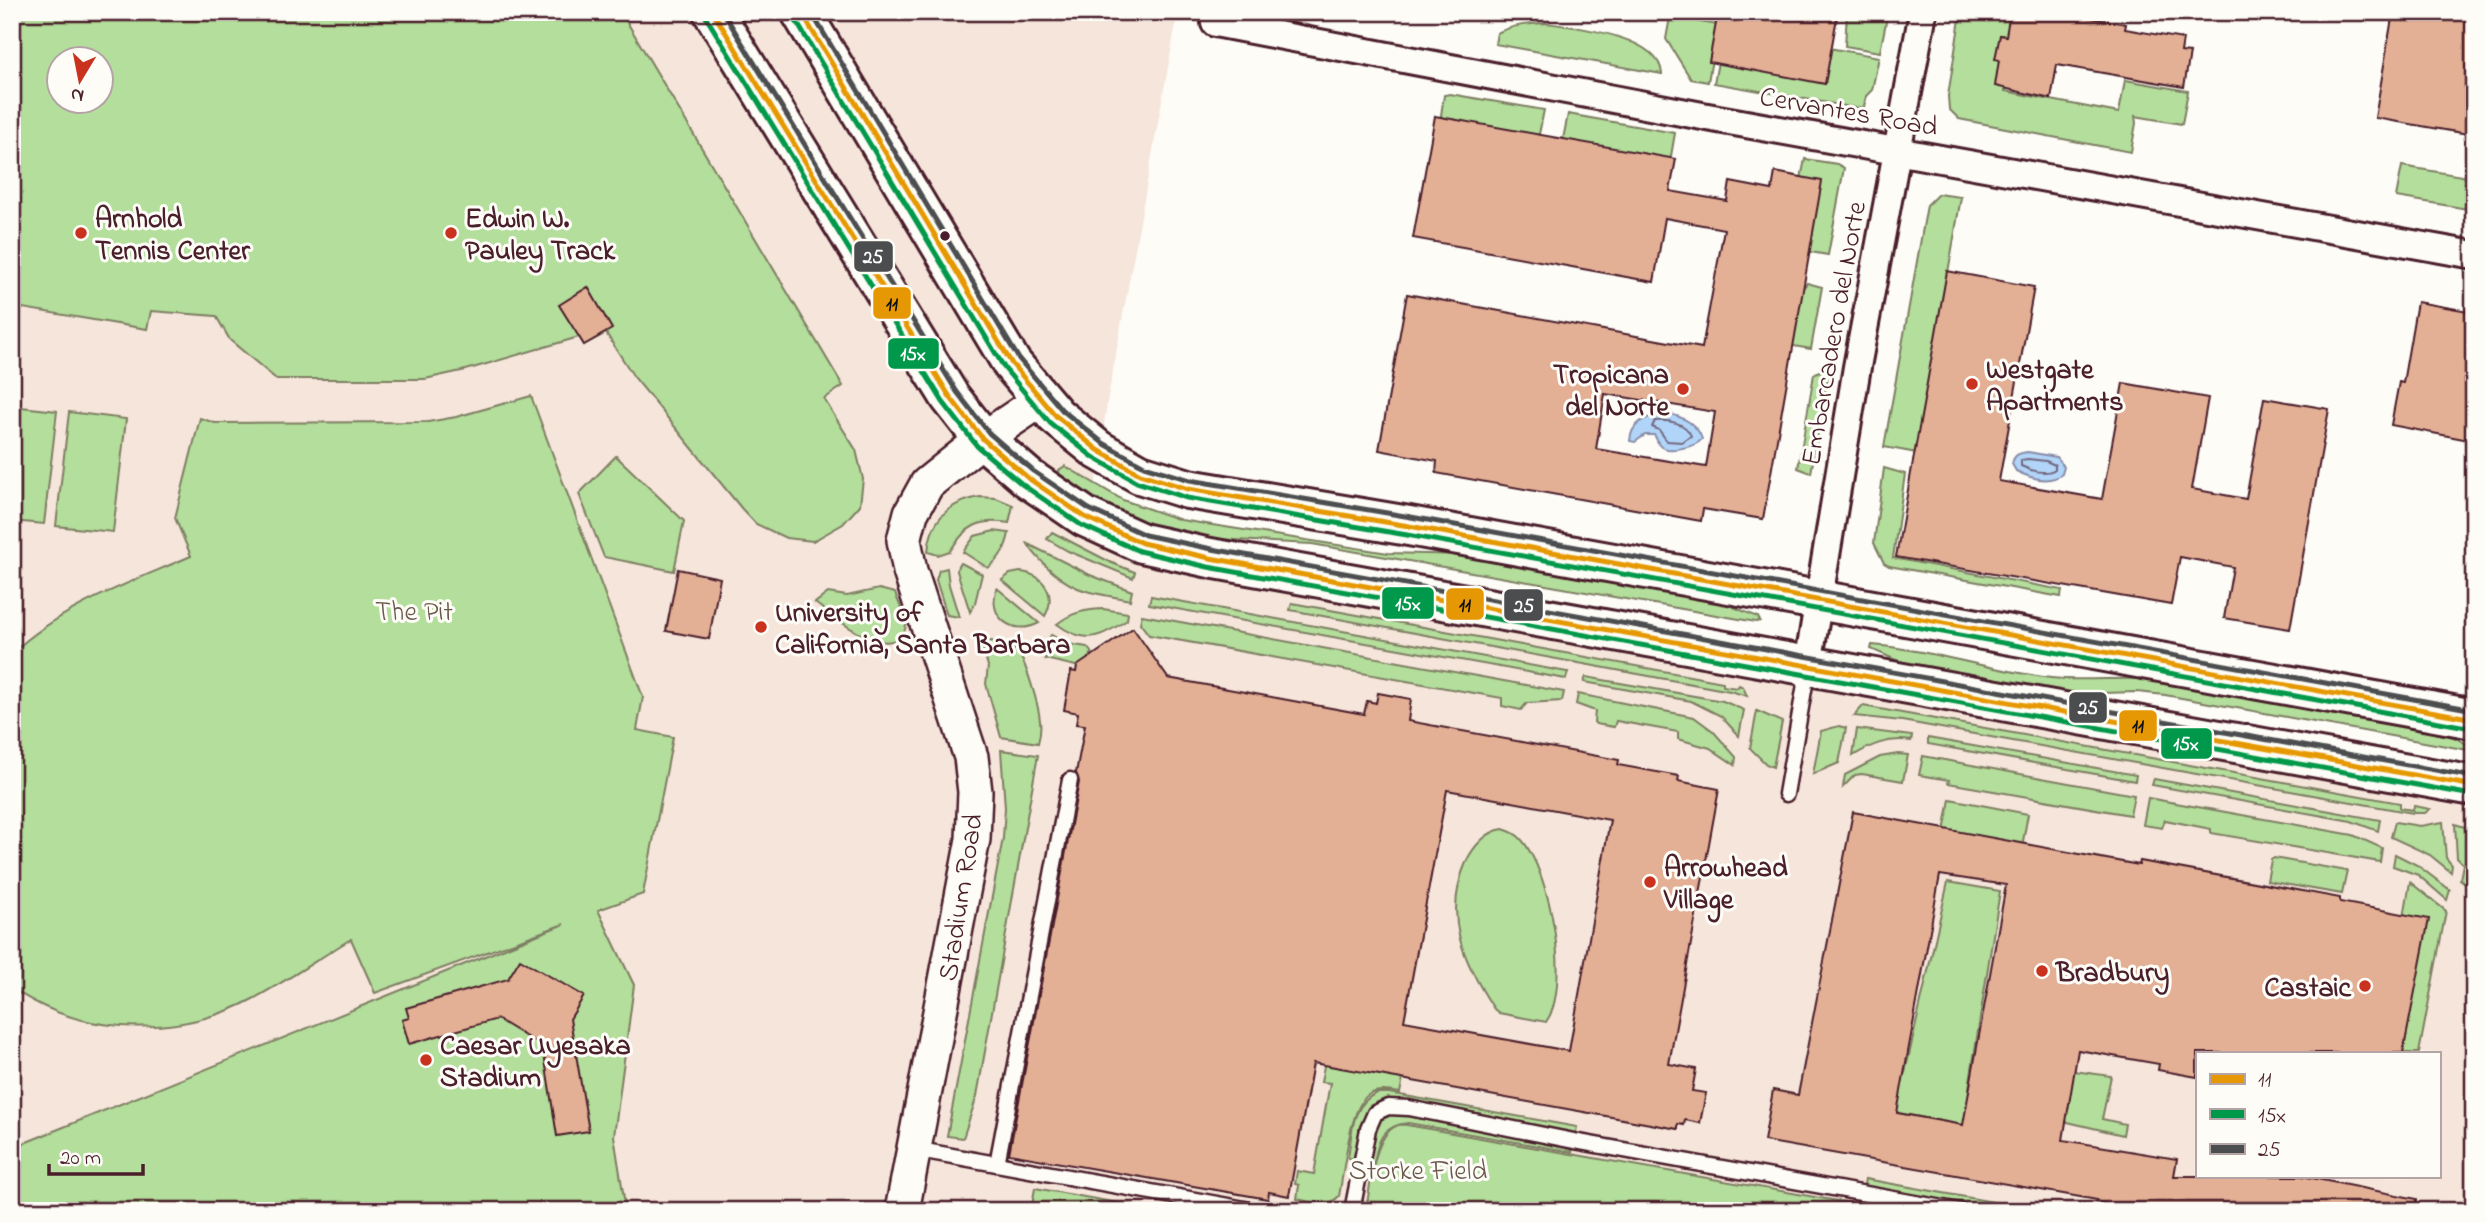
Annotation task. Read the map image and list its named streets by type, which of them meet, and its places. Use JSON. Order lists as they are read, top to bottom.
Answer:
{
  "streets": {
    "street": ["Cervantes Road", "Embarcadero del Norte", "Stadium Road"]
  },
  "crossings": [
    ["Cervantes Road", "Embarcadero del Norte"]
  ],
  "parks": ["The Pit", "Storke Field"],
  "places": [
    "Arnhold Tennis Center",
    "Edwin W. Pauley Track",
    "Westgate Apartments",
    "Tropicana del Norte",
    "University of California, Santa Barbara",
    "Arrowhead Village",
    "Bradbury",
    "Castaic",
    "Caesar Uyesaka Stadium"
  ],
  "lines": ["transit line 11", "transit line 25", "transit line 15x"],
  "legend": ["11", "15x", "25"],
  "scale_bar": "20 m",
  "north": "bottom"
}
